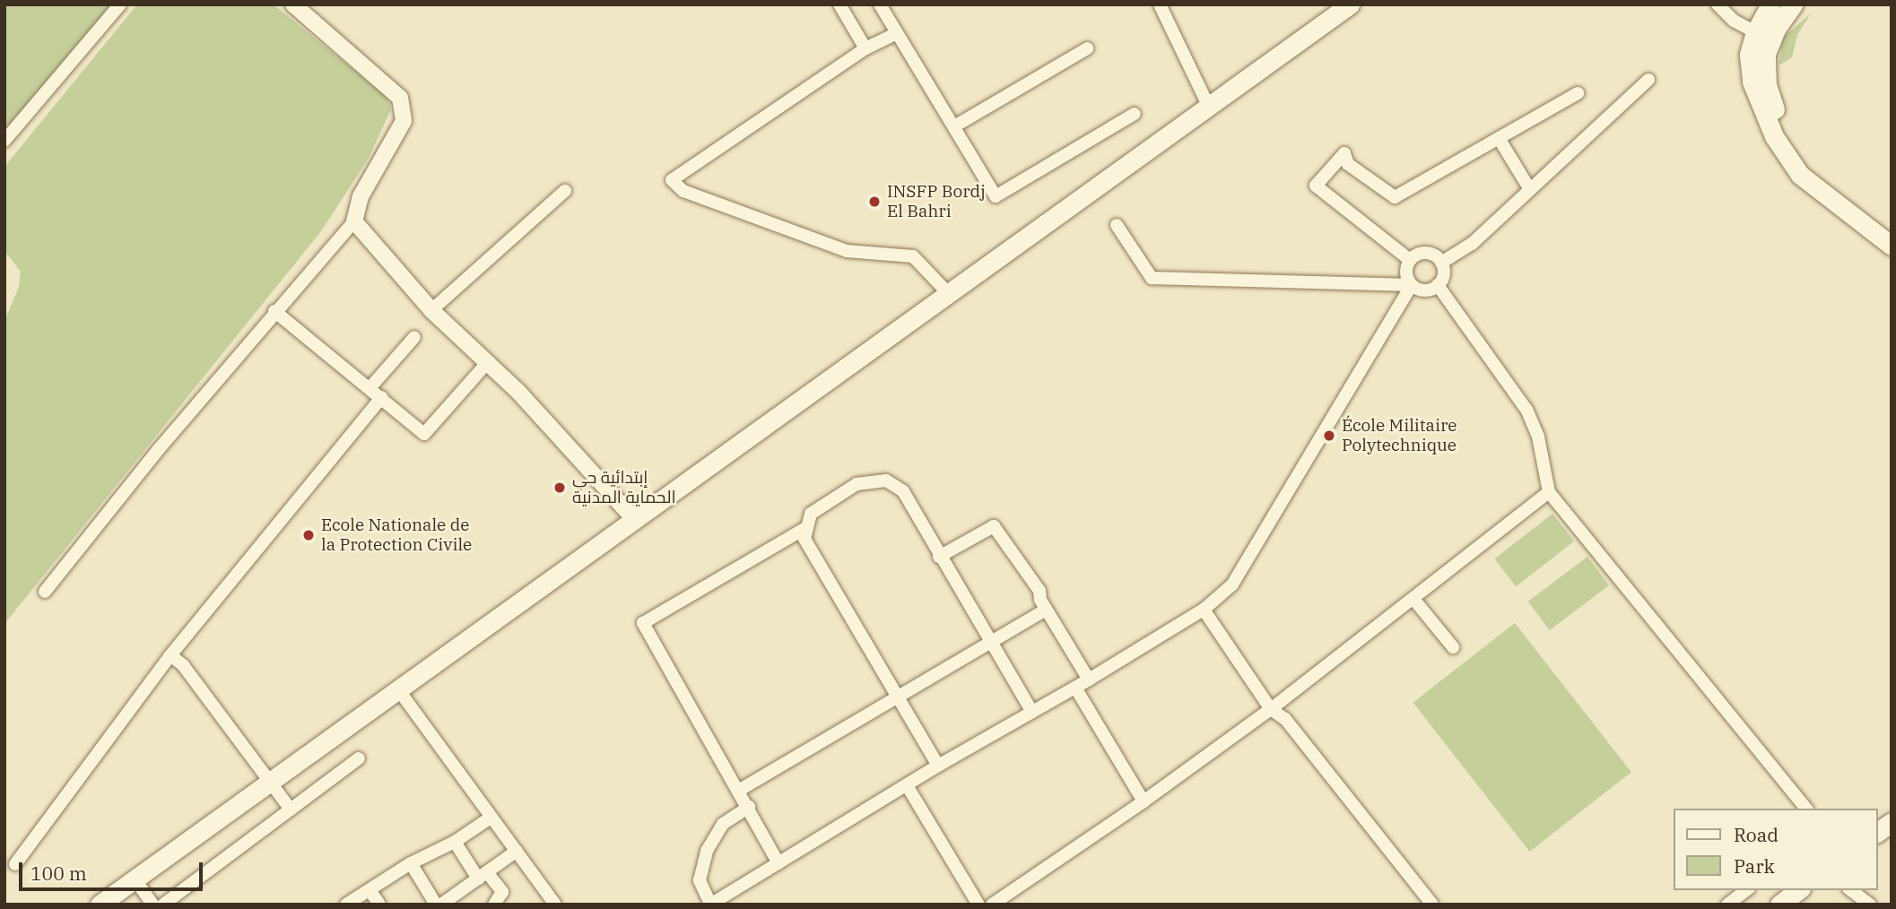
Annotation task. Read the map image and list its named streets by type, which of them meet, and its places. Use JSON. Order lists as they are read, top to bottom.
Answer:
{
  "places": [
    "INSFP Bordj El Bahri",
    "École Militaire Polytechnique",
    "إبتدائية حي الحماية المدنية",
    "Ecole Nationale de la Protection Civile"
  ],
  "legend": ["Road", "Park"],
  "scale_bar": "100 m"
}
